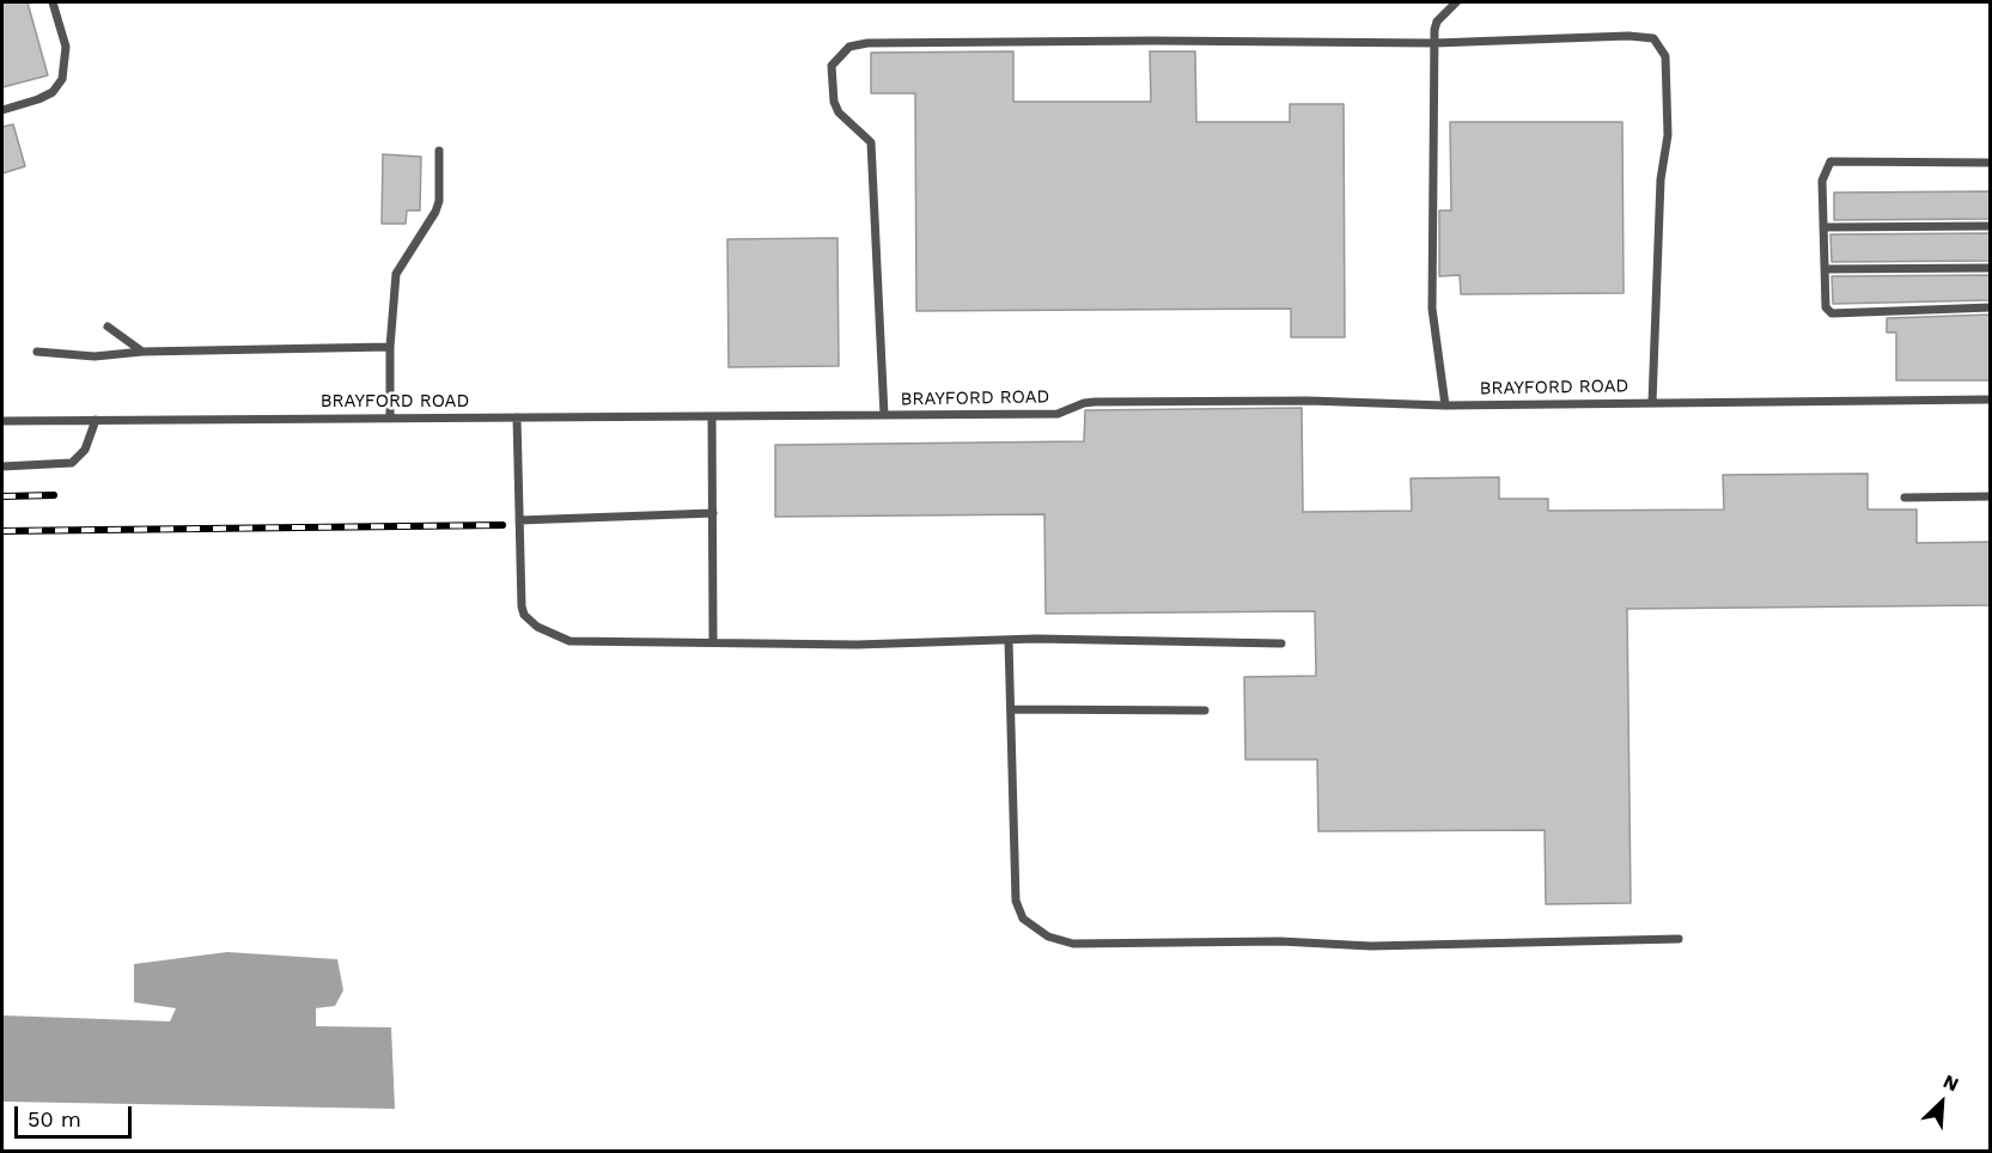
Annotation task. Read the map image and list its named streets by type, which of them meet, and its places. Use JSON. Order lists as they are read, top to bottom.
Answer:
{
  "streets": {
    "lane": ["BRAYFORD ROAD"]
  },
  "scale_bar": "50 m",
  "north": "top right"
}
